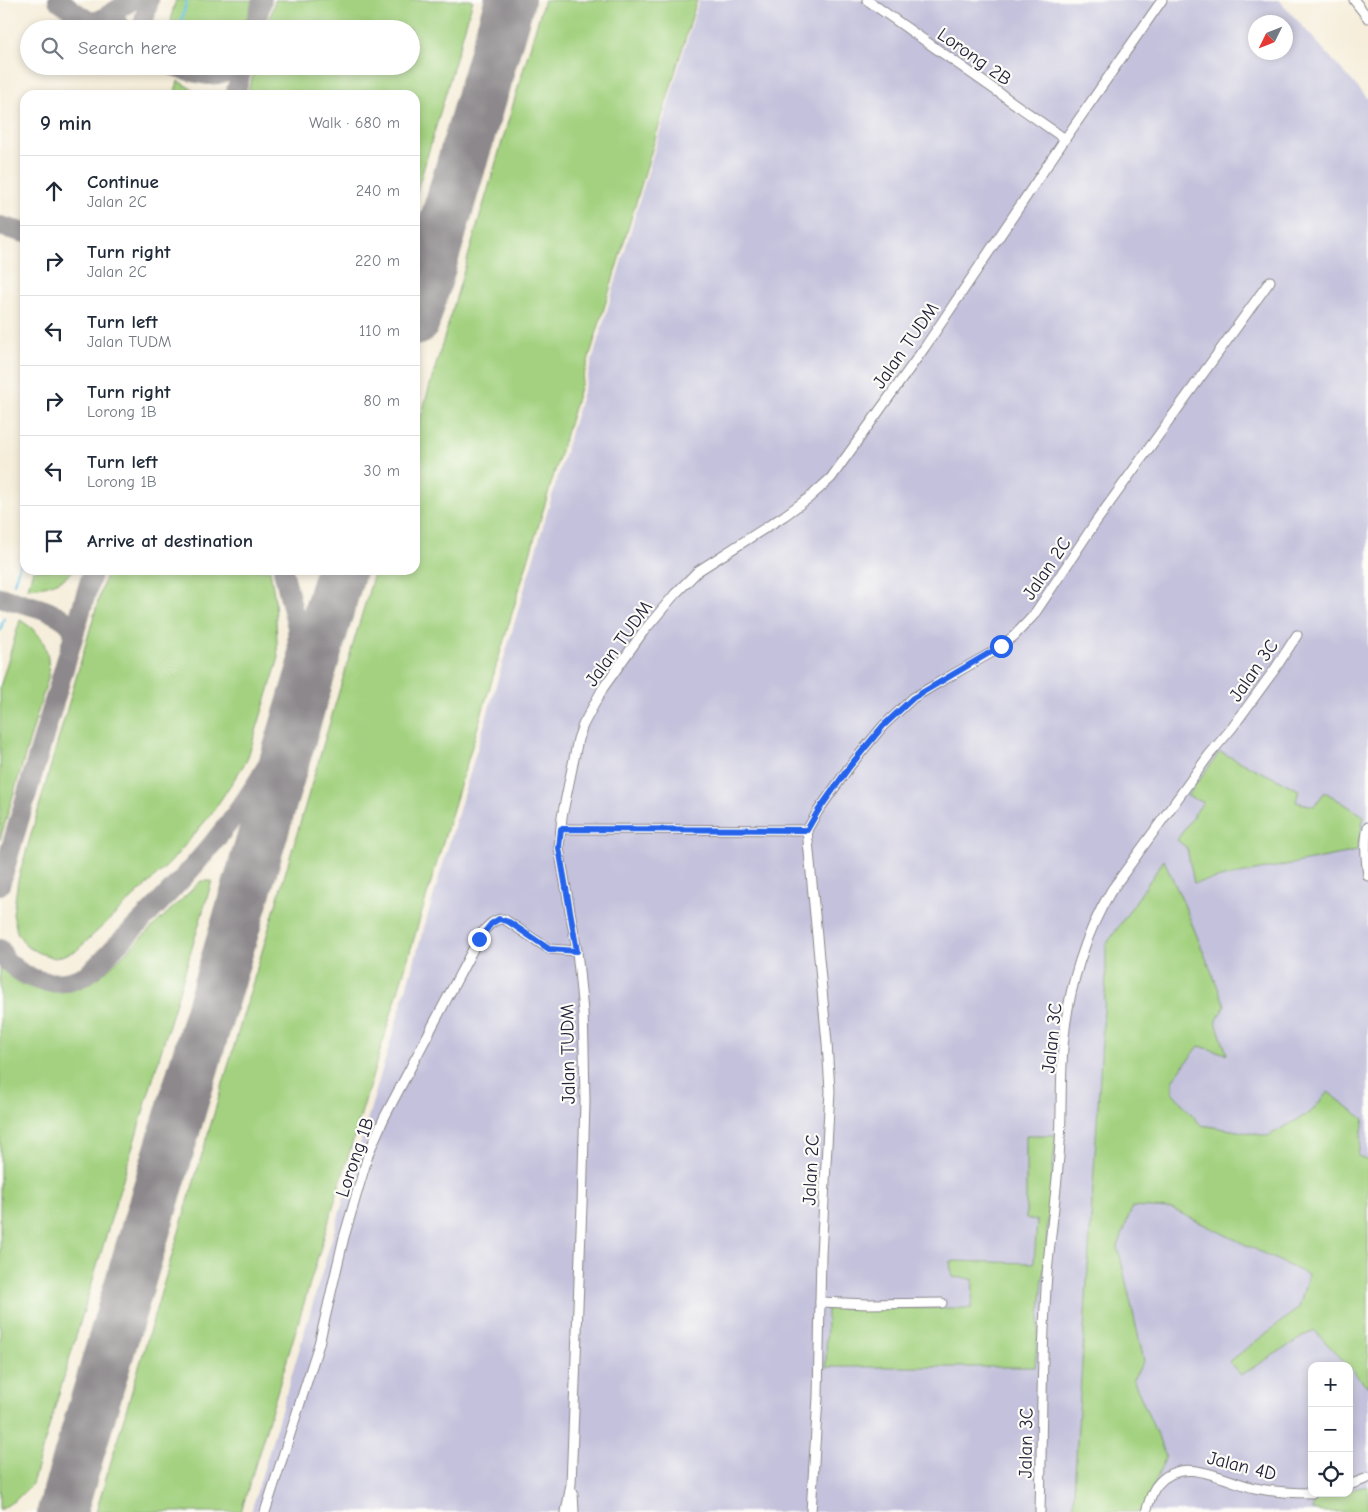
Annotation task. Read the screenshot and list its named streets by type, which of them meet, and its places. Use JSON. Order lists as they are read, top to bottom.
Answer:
{
  "streets": {
    "street": [
      "Lorong 2B",
      "Jalan TUDM",
      "Jalan 2C",
      "Jalan 3C",
      "Lorong 1B",
      "Jalan 4D"
    ]
  },
  "crossings": [
    ["Lorong 2B", "Jalan TUDM"],
    ["Jalan TUDM", "Lorong 1B"]
  ],
  "north": "bottom left",
  "page": {
    "search": "Search here",
    "heading": ["9 min", "Walk · 680 m"],
    "list": [
      ["Continue", "Jalan 2C", "240 m"],
      ["Turn right", "Jalan 2C", "220 m"],
      ["Turn left", "Jalan TUDM", "110 m"],
      ["Turn right", "Lorong 1B", "80 m"],
      ["Turn left", "Lorong 1B", "30 m"],
      "Arrive at destination"
    ],
    "map_buttons": ["+", "−"]
  }
}
